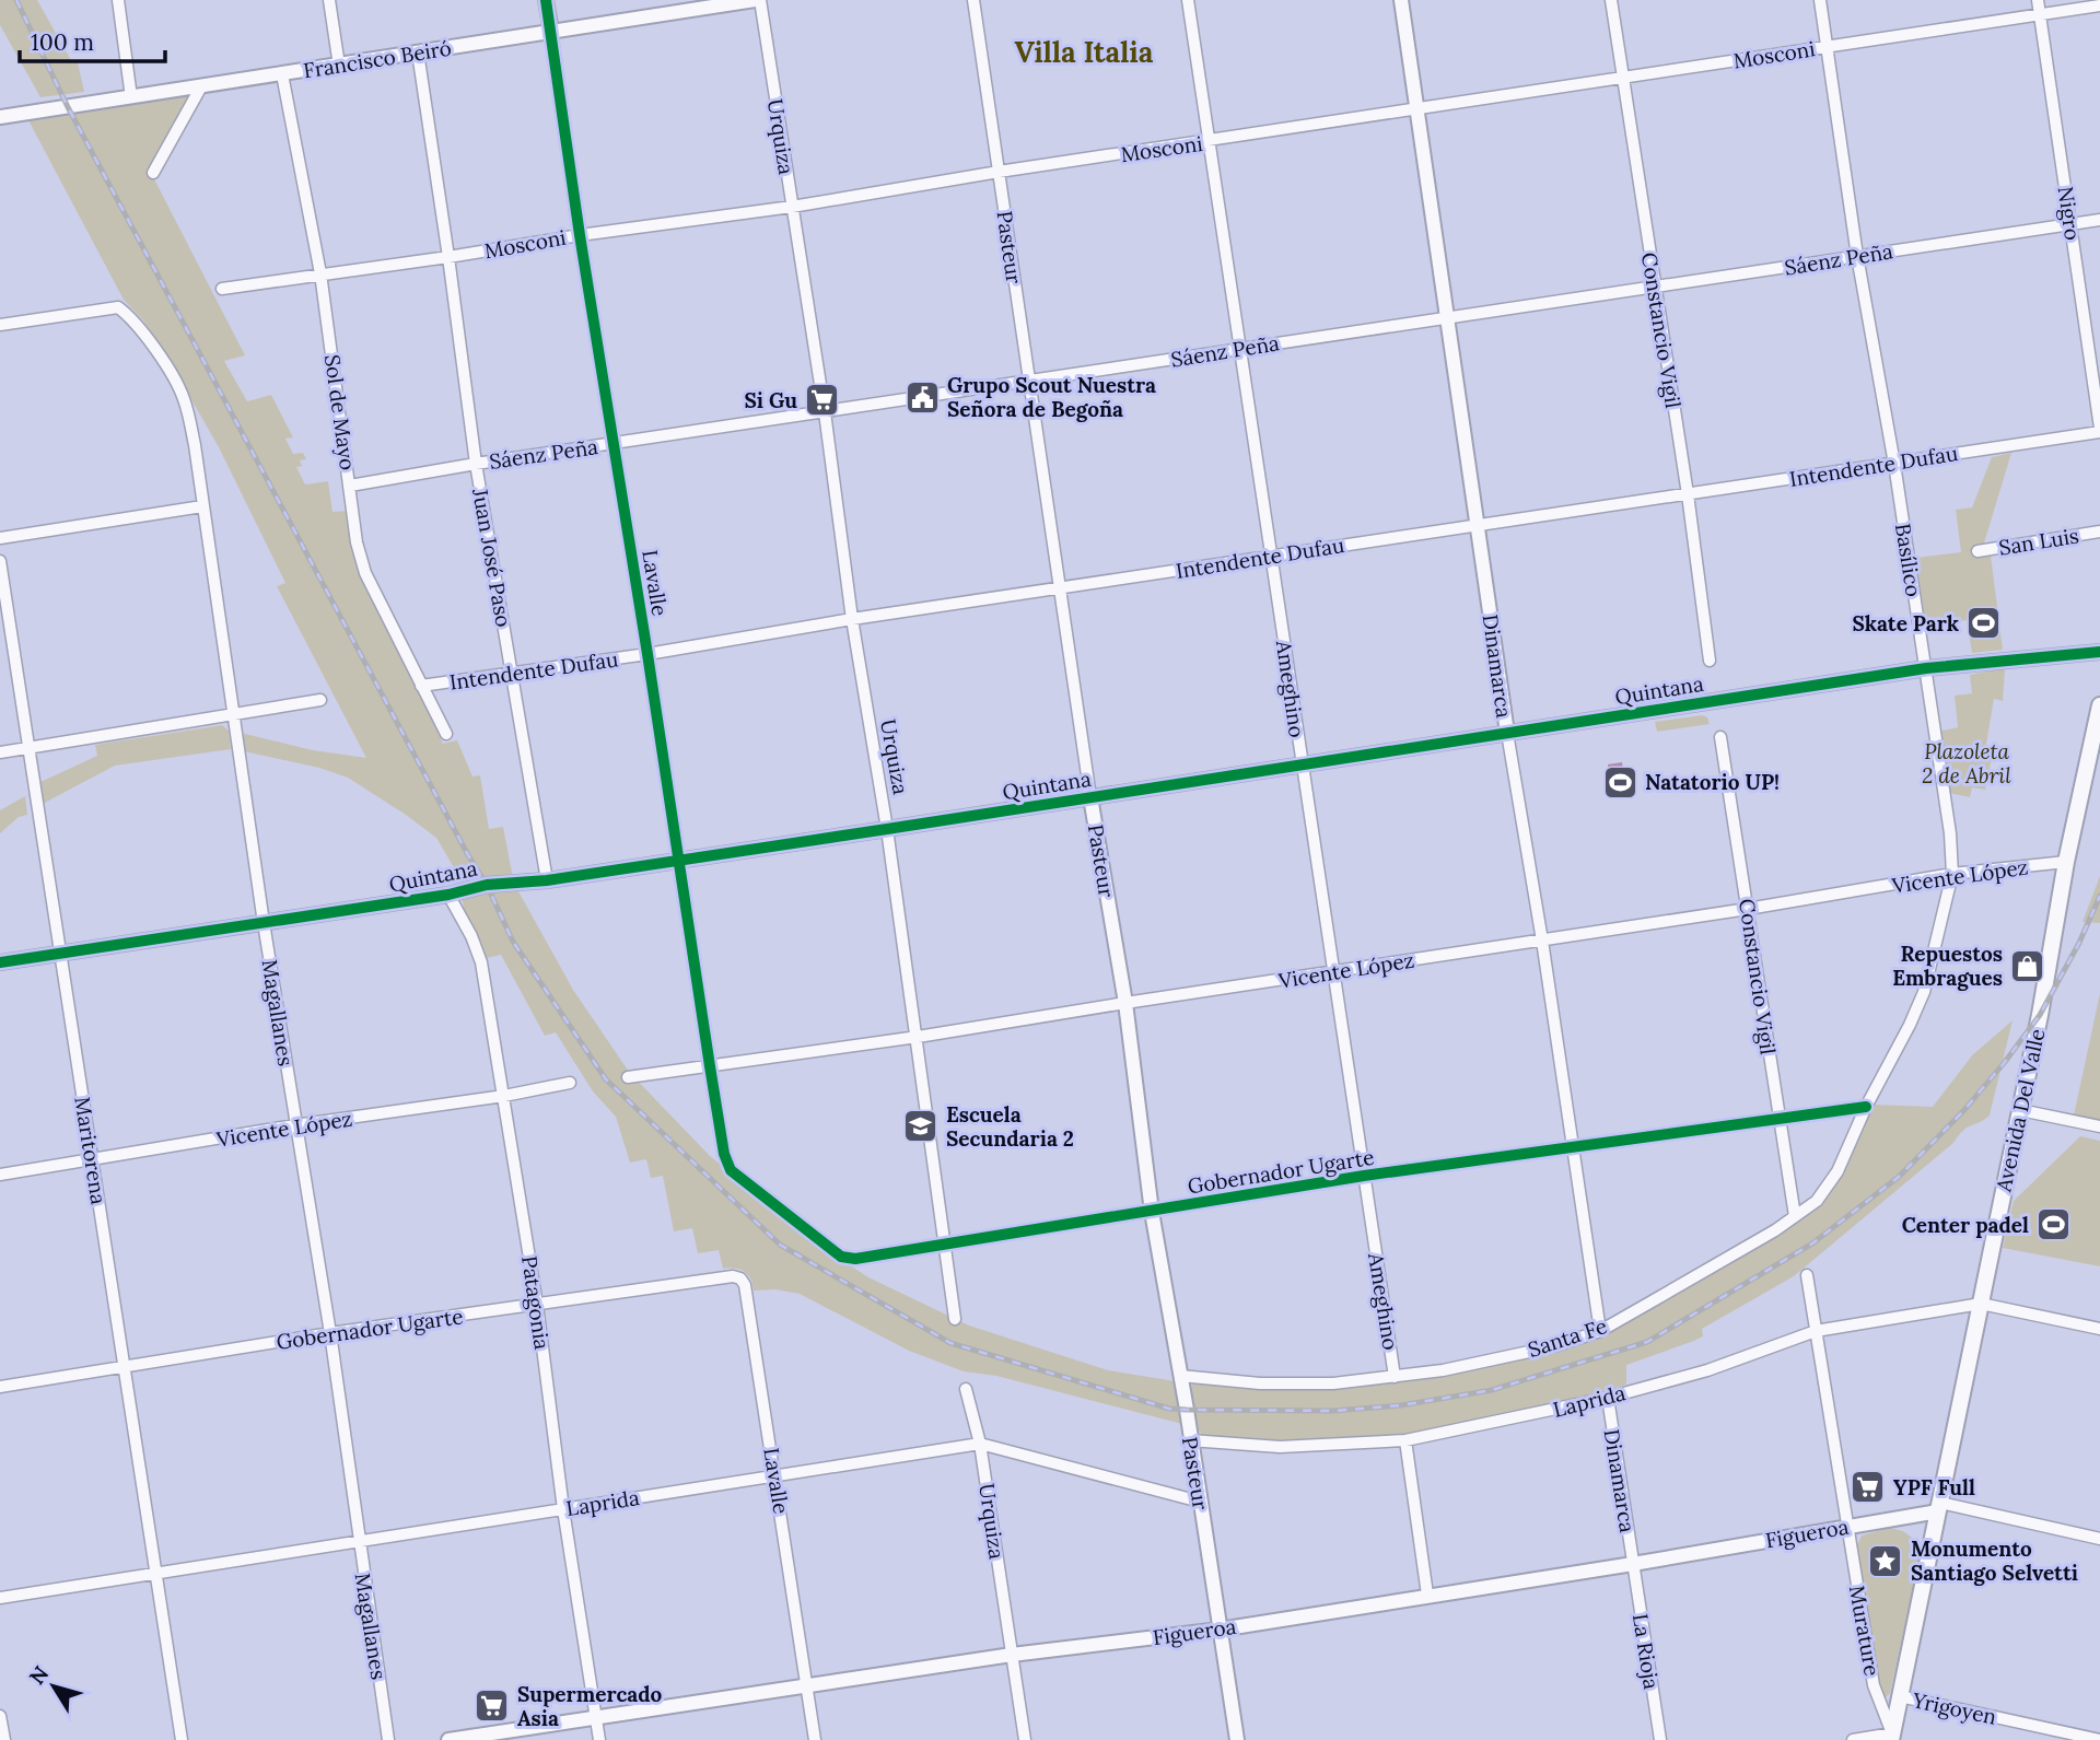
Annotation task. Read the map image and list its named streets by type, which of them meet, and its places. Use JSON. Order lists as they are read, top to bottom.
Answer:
{
  "streets": {
    "main road": ["Avenida Del Valle"],
    "street": [
      "Mosconi",
      "Francisco Beiró",
      "Urquiza",
      "Nigro",
      "Pasteur",
      "Sáenz Peña",
      "Constancio Vigil",
      "Sol de Mayo",
      "Intendente Dufau",
      "San Luis",
      "Juan José Paso",
      "Basílico",
      "Lavalle",
      "Dinamarca",
      "Ameghino",
      "Quintana",
      "Vicente López",
      "Magallanes",
      "Maritorena",
      "Gobernador Ugarte",
      "Patagonia",
      "Santa Fe",
      "Laprida",
      "Figueroa",
      "Murature",
      "La Rioja",
      "Yrigoyen"
    ]
  },
  "crossings": [
    ["Mosconi", "Urquiza"],
    ["Mosconi", "Nigro"],
    ["Mosconi", "Pasteur"],
    ["Mosconi", "Constancio Vigil"],
    ["Mosconi", "Sol de Mayo"],
    ["Mosconi", "Juan José Paso"],
    ["Mosconi", "Basílico"],
    ["Mosconi", "Lavalle"],
    ["Mosconi", "Dinamarca"],
    ["Mosconi", "Ameghino"],
    ["Francisco Beiró", "Sol de Mayo"],
    ["Francisco Beiró", "Juan José Paso"],
    ["Francisco Beiró", "Lavalle"],
    ["Urquiza", "Sáenz Peña"],
    ["Urquiza", "Intendente Dufau"],
    ["Urquiza", "Quintana"],
    ["Urquiza", "Vicente López"],
    ["Urquiza", "Gobernador Ugarte"],
    ["Urquiza", "Laprida"],
    ["Urquiza", "Figueroa"],
    ["Nigro", "Sáenz Peña"],
    ["Nigro", "Intendente Dufau"],
    ["Pasteur", "Sáenz Peña"],
    ["Pasteur", "Intendente Dufau"],
    ["Pasteur", "Quintana"],
    ["Pasteur", "Vicente López"],
    ["Pasteur", "Gobernador Ugarte"],
    ["Pasteur", "Santa Fe"],
    ["Pasteur", "Laprida"],
    ["Pasteur", "Figueroa"],
    ["Sáenz Peña", "Constancio Vigil"],
    ["Sáenz Peña", "Sol de Mayo"],
    ["Sáenz Peña", "Juan José Paso"],
    ["Sáenz Peña", "Basílico"],
    ["Sáenz Peña", "Lavalle"],
    ["Sáenz Peña", "Dinamarca"],
    ["Sáenz Peña", "Ameghino"],
    ["Constancio Vigil", "Intendente Dufau"],
    ["Constancio Vigil", "Vicente López"],
    ["Constancio Vigil", "Gobernador Ugarte"],
    ["Constancio Vigil", "Santa Fe"],
    ["Sol de Mayo", "Intendente Dufau"],
    ["Intendente Dufau", "Juan José Paso"],
    ["Intendente Dufau", "Basílico"],
    ["Intendente Dufau", "Lavalle"],
    ["Intendente Dufau", "Dinamarca"],
    ["Intendente Dufau", "Ameghino"],
    ["Juan José Paso", "Quintana"],
    ["Basílico", "Quintana"],
    ["Basílico", "Vicente López"],
    ["Basílico", "Gobernador Ugarte"],
    ["Basílico", "Santa Fe"],
    ["Lavalle", "Quintana"],
    ["Lavalle", "Vicente López"],
    ["Lavalle", "Gobernador Ugarte"],
    ["Lavalle", "Laprida"],
    ["Lavalle", "Figueroa"],
    ["Dinamarca", "Quintana"],
    ["Dinamarca", "Vicente López"],
    ["Dinamarca", "Gobernador Ugarte"],
    ["Dinamarca", "Santa Fe"],
    ["Dinamarca", "Laprida"],
    ["Dinamarca", "Figueroa"],
    ["Dinamarca", "La Rioja"],
    ["Ameghino", "Quintana"],
    ["Ameghino", "Vicente López"],
    ["Ameghino", "Gobernador Ugarte"],
    ["Ameghino", "Santa Fe"],
    ["Quintana", "Magallanes"],
    ["Quintana", "Maritorena"],
    ["Quintana", "Patagonia"],
    ["Vicente López", "Magallanes"],
    ["Vicente López", "Avenida Del Valle"],
    ["Vicente López", "Maritorena"],
    ["Vicente López", "Patagonia"],
    ["Magallanes", "Gobernador Ugarte"],
    ["Magallanes", "Laprida"],
    ["Avenida Del Valle", "Laprida"],
    ["Avenida Del Valle", "Figueroa"],
    ["Avenida Del Valle", "Murature"],
    ["Avenida Del Valle", "Yrigoyen"],
    ["Maritorena", "Gobernador Ugarte"],
    ["Maritorena", "Laprida"],
    ["Gobernador Ugarte", "Patagonia"],
    ["Gobernador Ugarte", "Santa Fe"],
    ["Patagonia", "Laprida"],
    ["Patagonia", "Figueroa"],
    ["Figueroa", "Murature"],
    ["Figueroa", "La Rioja"]
  ],
  "districts": ["Villa Italia"],
  "parks": ["Plazoleta 2 de Abril"],
  "places": {
    "public building": ["Grupo Scout Nuestra Señora de Begoña"],
    "supermarket": ["Si Gu", "YPF Full", "Supermercado Asia"],
    "sports": ["Skate Park", "Natatorio UP!", "Center padel"],
    "shop": ["Repuestos Embragues"],
    "school or university": ["Escuela Secundaria 2"],
    "place": ["Monumento Santiago Selvetti"]
  },
  "scale_bar": "100 m",
  "north": "top left"
}
